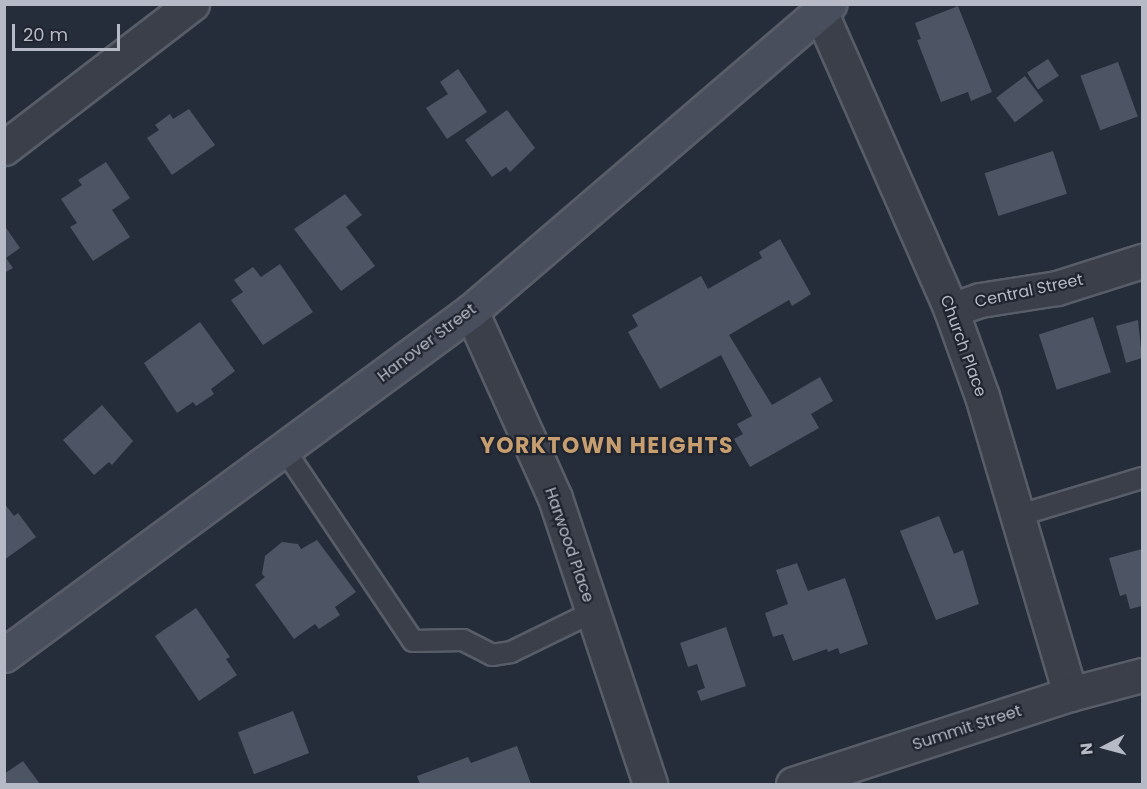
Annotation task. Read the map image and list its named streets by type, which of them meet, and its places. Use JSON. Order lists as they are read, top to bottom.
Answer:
{
  "streets": {
    "street": [
      "Central Street",
      "Hanover Street",
      "Church Place",
      "Harwood Place",
      "Summit Street"
    ]
  },
  "crossings": [
    ["Central Street", "Church Place"],
    ["Hanover Street", "Church Place"],
    ["Hanover Street", "Harwood Place"],
    ["Church Place", "Summit Street"]
  ],
  "districts": ["YORKTOWN HEIGHTS"],
  "scale_bar": "20 m",
  "north": "left"
}
